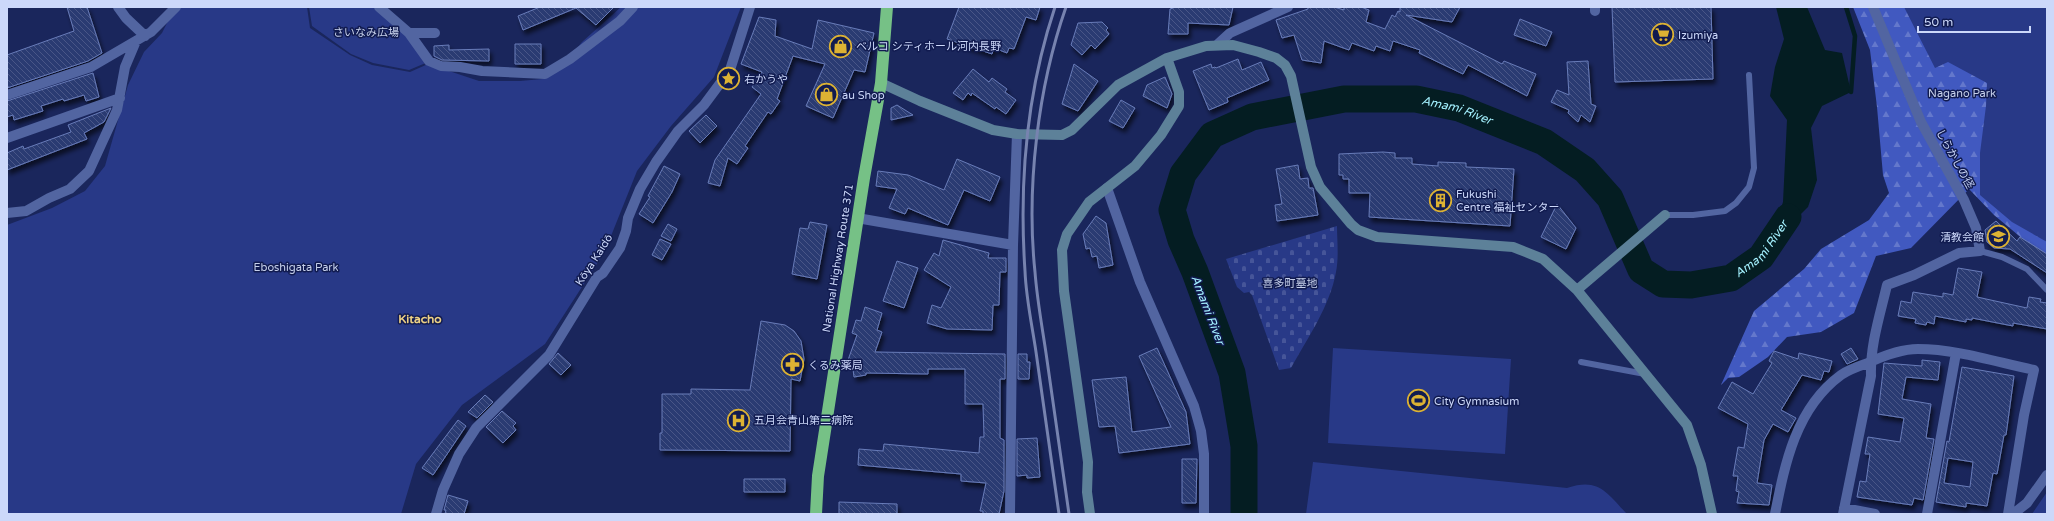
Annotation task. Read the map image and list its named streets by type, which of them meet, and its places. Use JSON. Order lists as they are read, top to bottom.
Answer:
{
  "streets": {
    "highway": ["National Highway Route 371"],
    "street": ["しらかしの径", "Kōya Kaidō"]
  },
  "districts": ["Kitacho"],
  "water": ["Amami River"],
  "parks": [
    "さいなみ広場",
    "Nagano Park",
    "Eboshigata Park",
    "喜多町墓地"
  ],
  "places": {
    "supermarket": ["Izumiya"],
    "shop": ["ベルコ シティホール河内長野", "au Shop"],
    "place": ["右かうや"],
    "building": ["Fukushi Centre 福祉センター"],
    "school or university": ["清教会館"],
    "pharmacy": ["くるみ薬局"],
    "sports": ["City Gymnasium"],
    "hospital": ["五月会青山第二病院"]
  },
  "scale_bar": "50 m"
}
